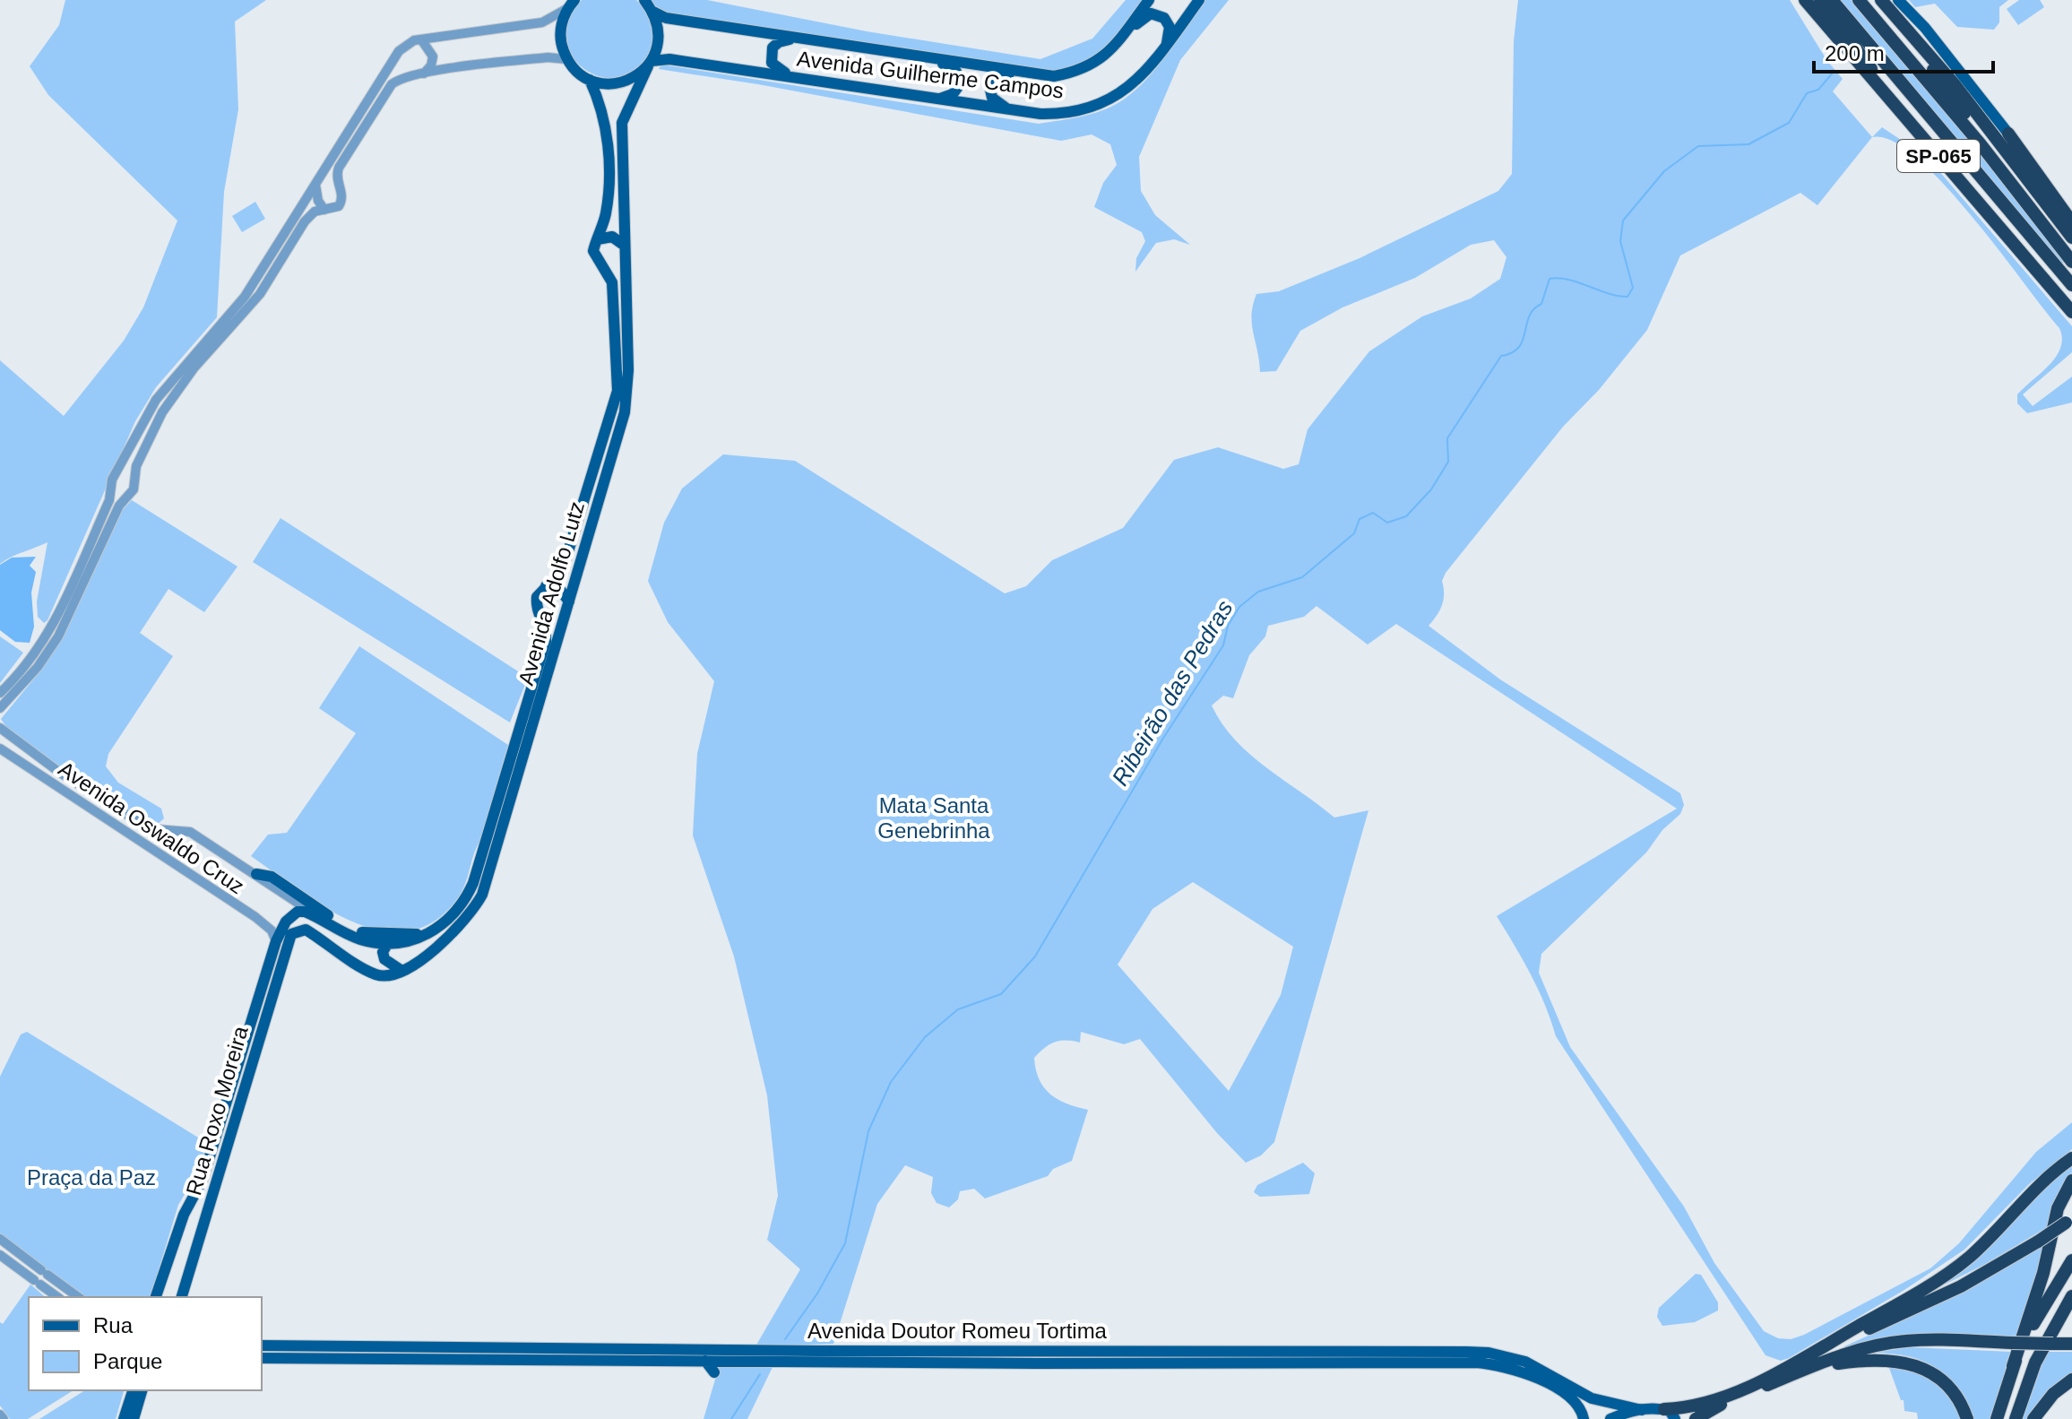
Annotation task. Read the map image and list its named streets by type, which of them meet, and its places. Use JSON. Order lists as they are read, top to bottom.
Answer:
{
  "streets": {
    "highway": ["SP-065"],
    "main road": [
      "Avenida Guilherme Campos",
      "Avenida Adolfo Lutz",
      "Rua Roxo Moreira",
      "Avenida Doutor Romeu Tortima"
    ],
    "street": ["Avenida Oswaldo Cruz"]
  },
  "crossings": [
    ["Avenida Guilherme Campos", "Avenida Adolfo Lutz"],
    ["Avenida Adolfo Lutz", "Avenida Oswaldo Cruz"],
    ["Avenida Oswaldo Cruz", "Rua Roxo Moreira"]
  ],
  "water": ["Ribeirão das Pedras"],
  "parks": ["Mata Santa Genebrinha", "Praça da Paz"],
  "legend": ["Rua", "Parque"],
  "scale_bar": "200 m"
}
